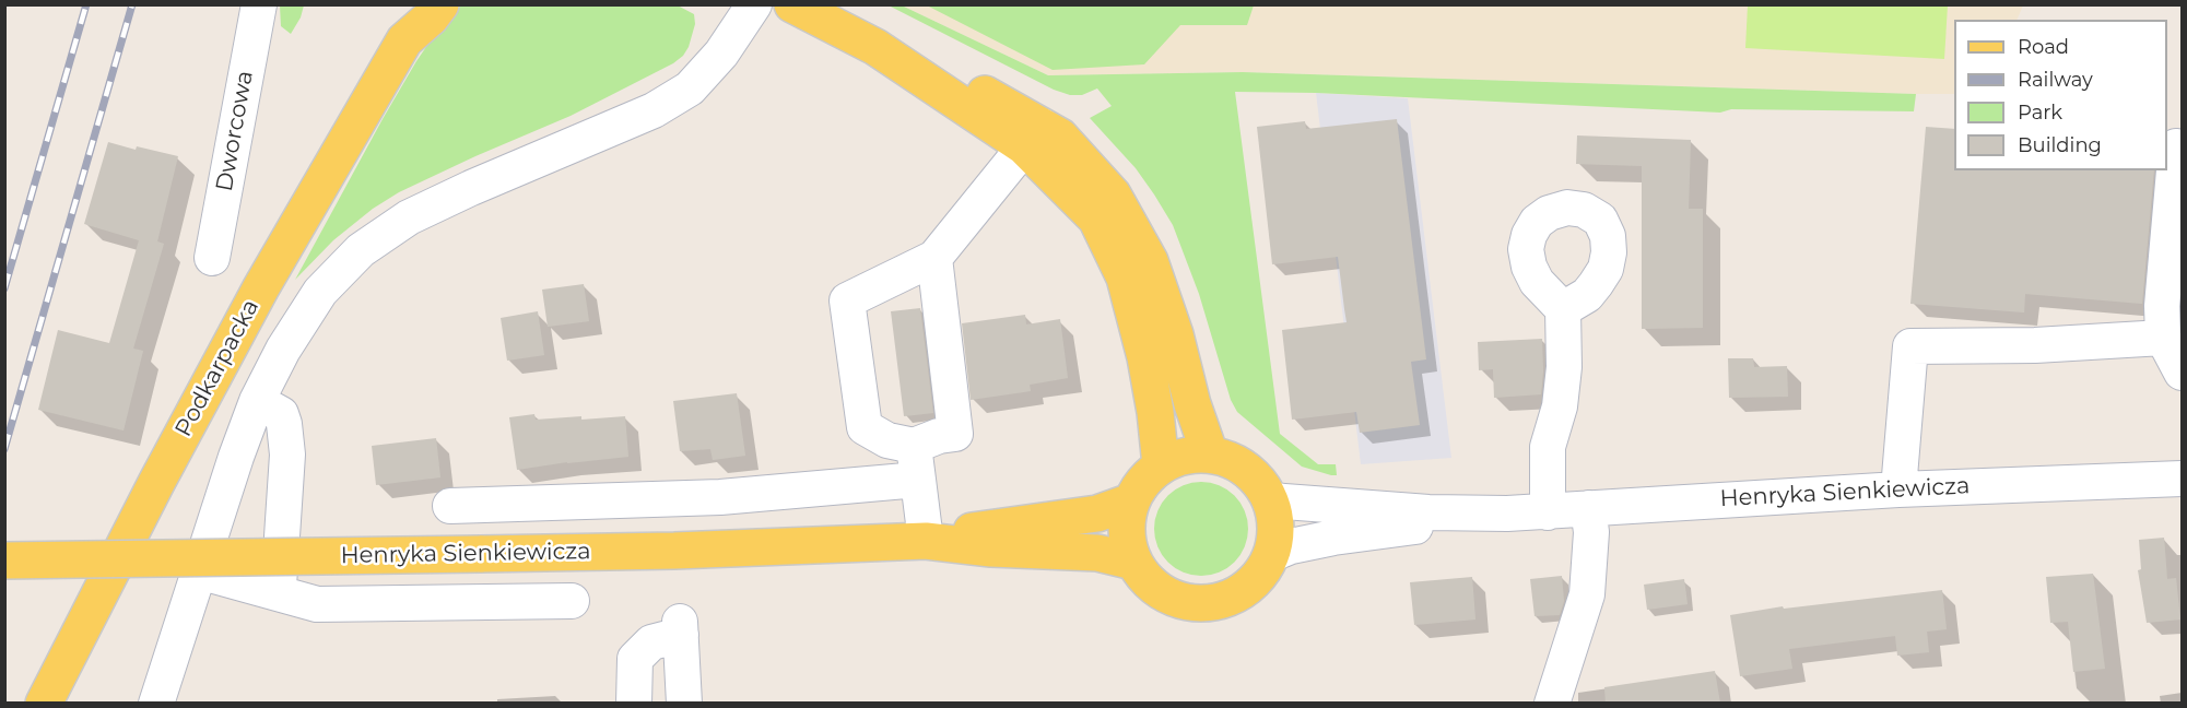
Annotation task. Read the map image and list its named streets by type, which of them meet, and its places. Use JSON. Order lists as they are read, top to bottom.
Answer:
{
  "streets": {
    "main road": ["Podkarpacka", "Henryka Sienkiewicza"],
    "street": ["Dworcowa"]
  },
  "legend": [
    "Road",
    "Railway",
    "Park",
    "Building"
  ]
}
